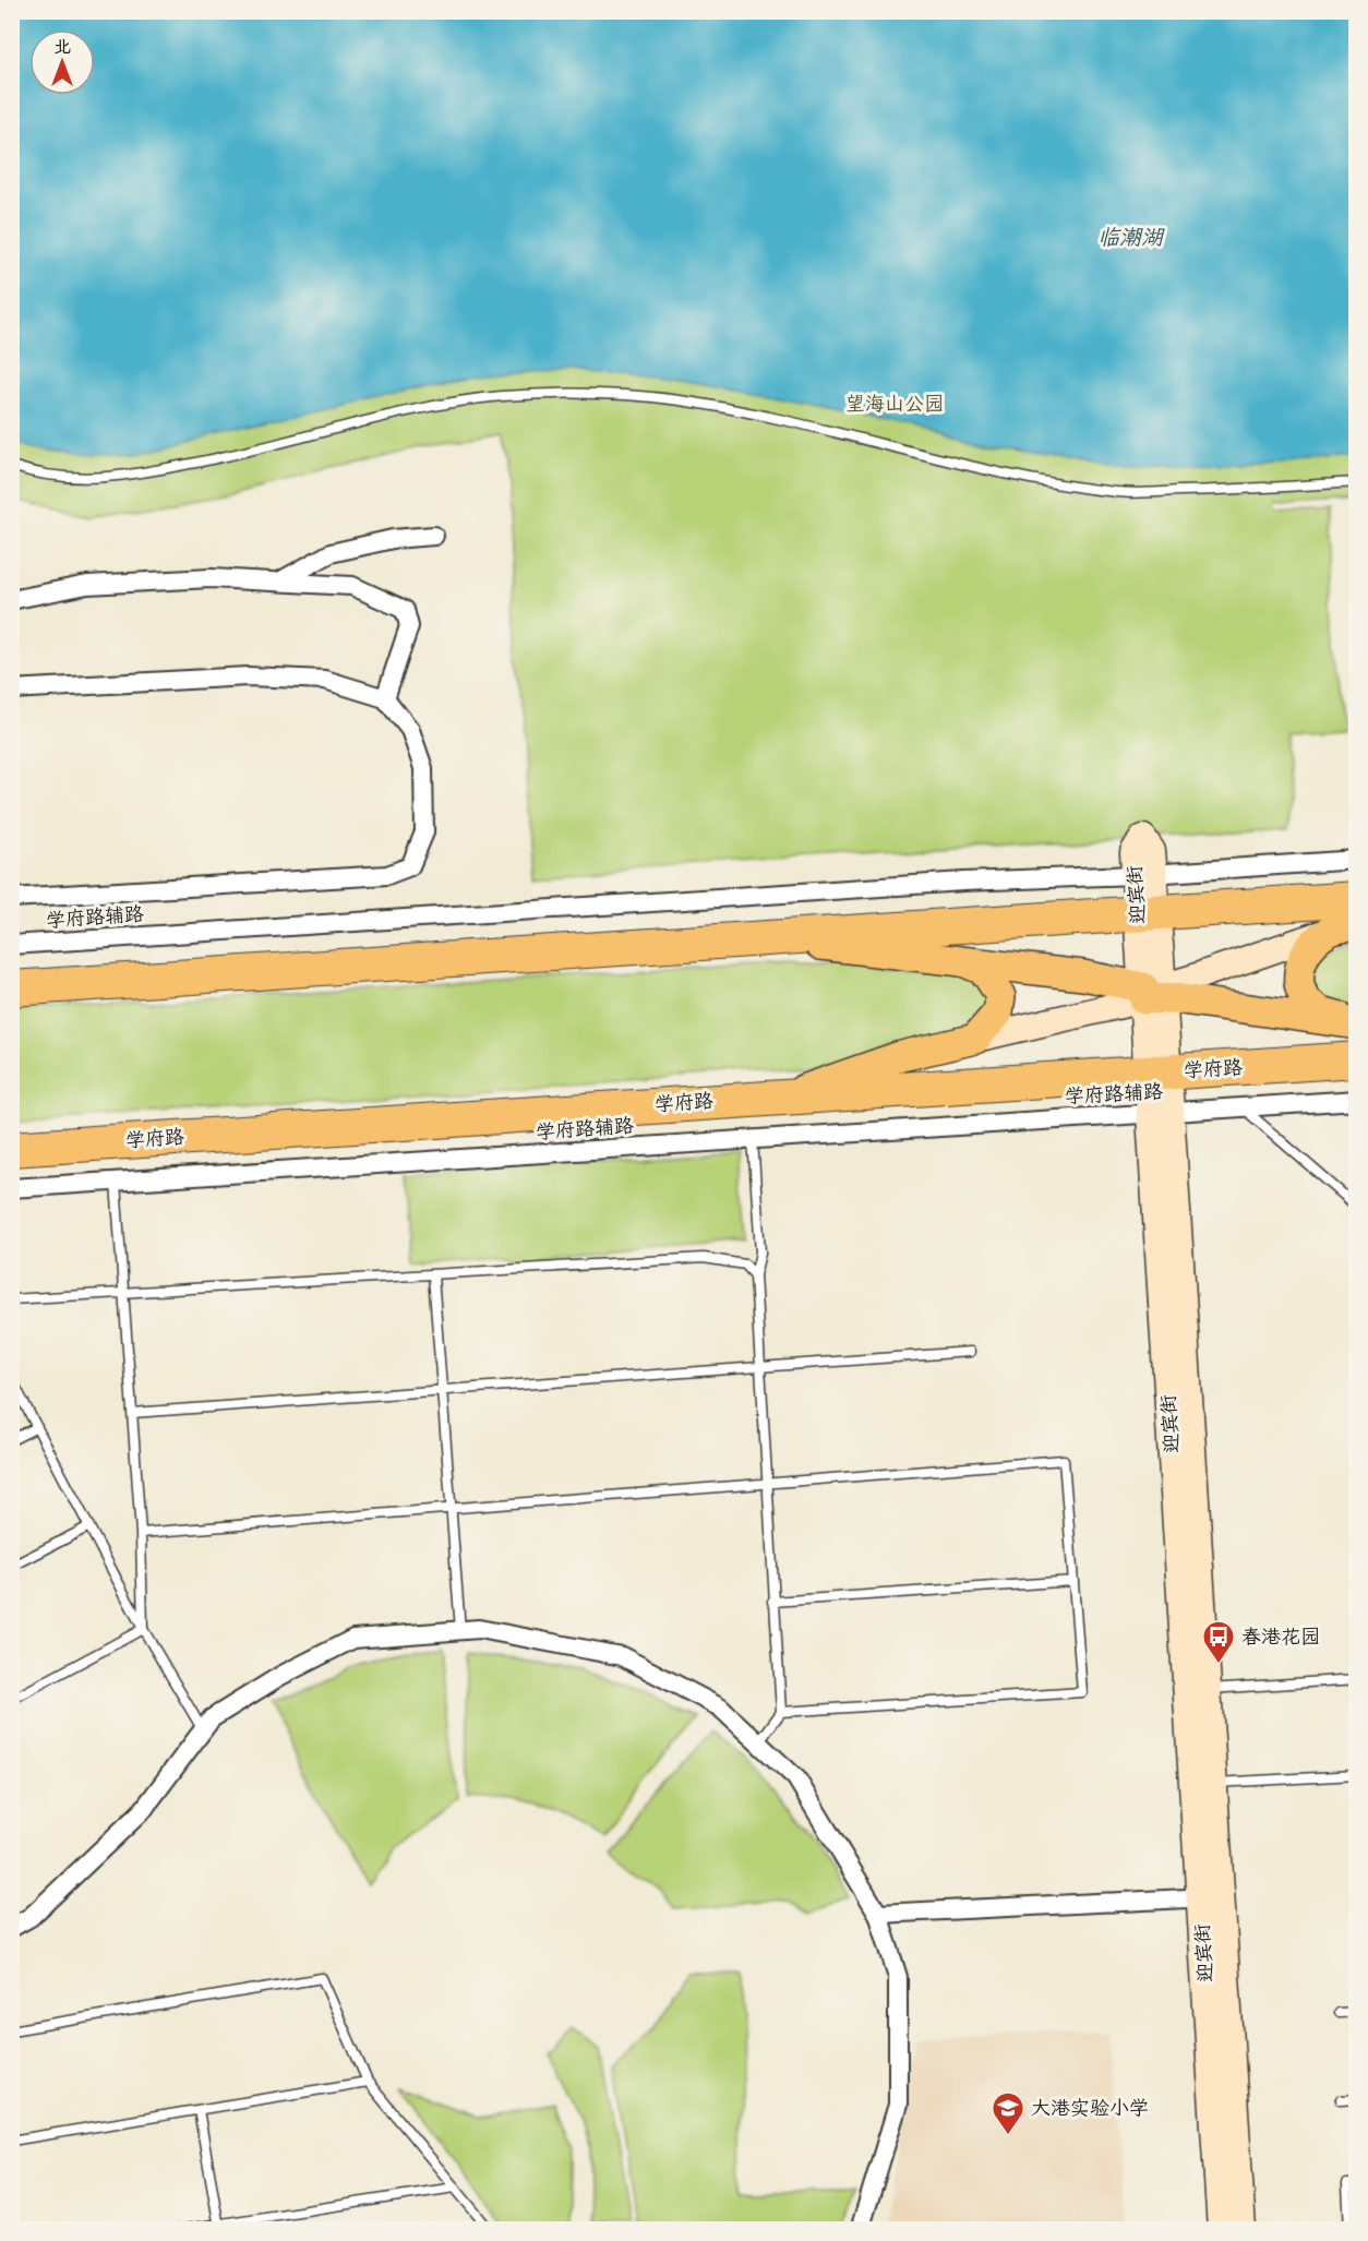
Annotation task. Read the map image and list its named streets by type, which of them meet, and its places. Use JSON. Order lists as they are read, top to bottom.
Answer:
{
  "streets": {
    "highway": ["学府路"],
    "main road": ["迎宾街"],
    "street": ["学府路辅路"]
  },
  "crossings": [
    ["迎宾街", "学府路辅路"],
    ["迎宾街", "学府路"]
  ],
  "water": ["临潮湖"],
  "parks": ["望海山公园"],
  "places": {
    "bus stop": ["春港花园"],
    "school or university": ["大港实验小学"]
  },
  "north": "top"
}
